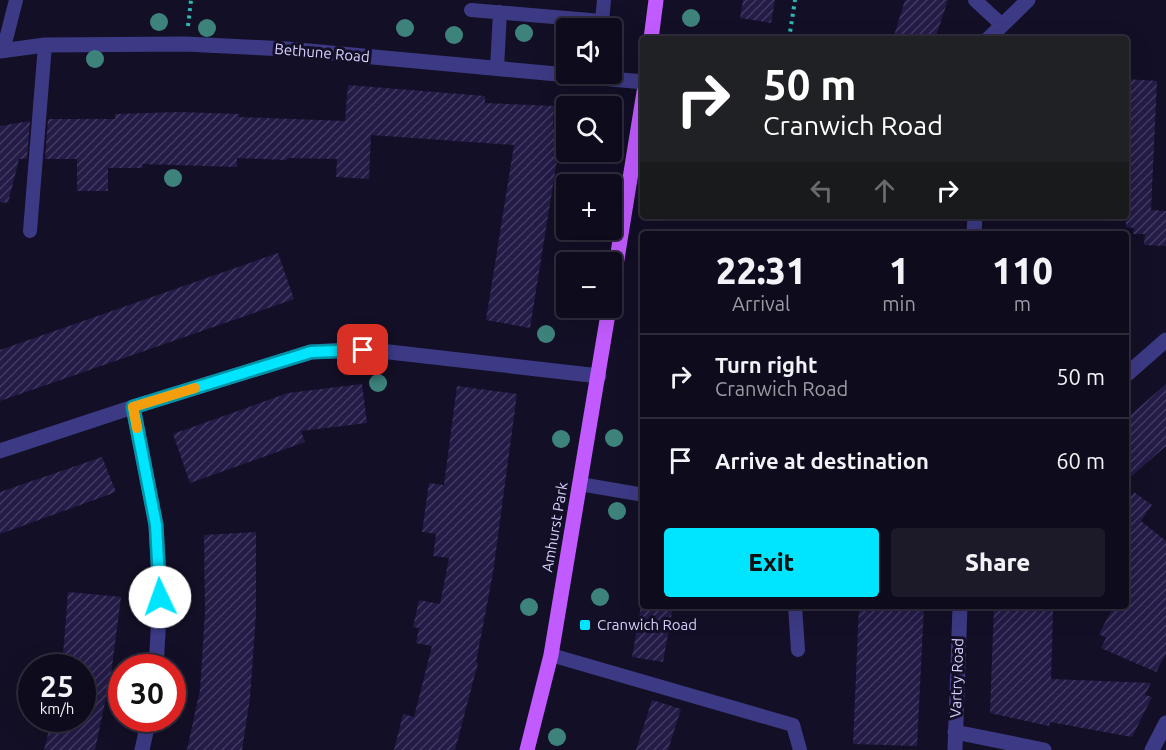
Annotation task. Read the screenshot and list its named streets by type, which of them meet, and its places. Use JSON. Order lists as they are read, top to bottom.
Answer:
{
  "streets": {
    "main road": ["Amhurst Park"],
    "street": ["Bethune Road", "Vartry Road"]
  },
  "places": {
    "transit": ["Cranwich Road"]
  },
  "page": {
    "map_buttons": ["+", "−"],
    "turn": ["50 m", "Cranwich Road"],
    "eta": [
      "22:31",
      "Arrival",
      "1",
      "min",
      "110",
      "m"
    ],
    "list": [
      {
        "name": "Turn right",
        "note": "Cranwich Road",
        "value": "50 m"
      },
      {
        "name": "Arrive at destination",
        "value": "60 m"
      }
    ],
    "buttons": ["Exit", "Share"],
    "speed": "25 km/h",
    "limit": "30"
  }
}
